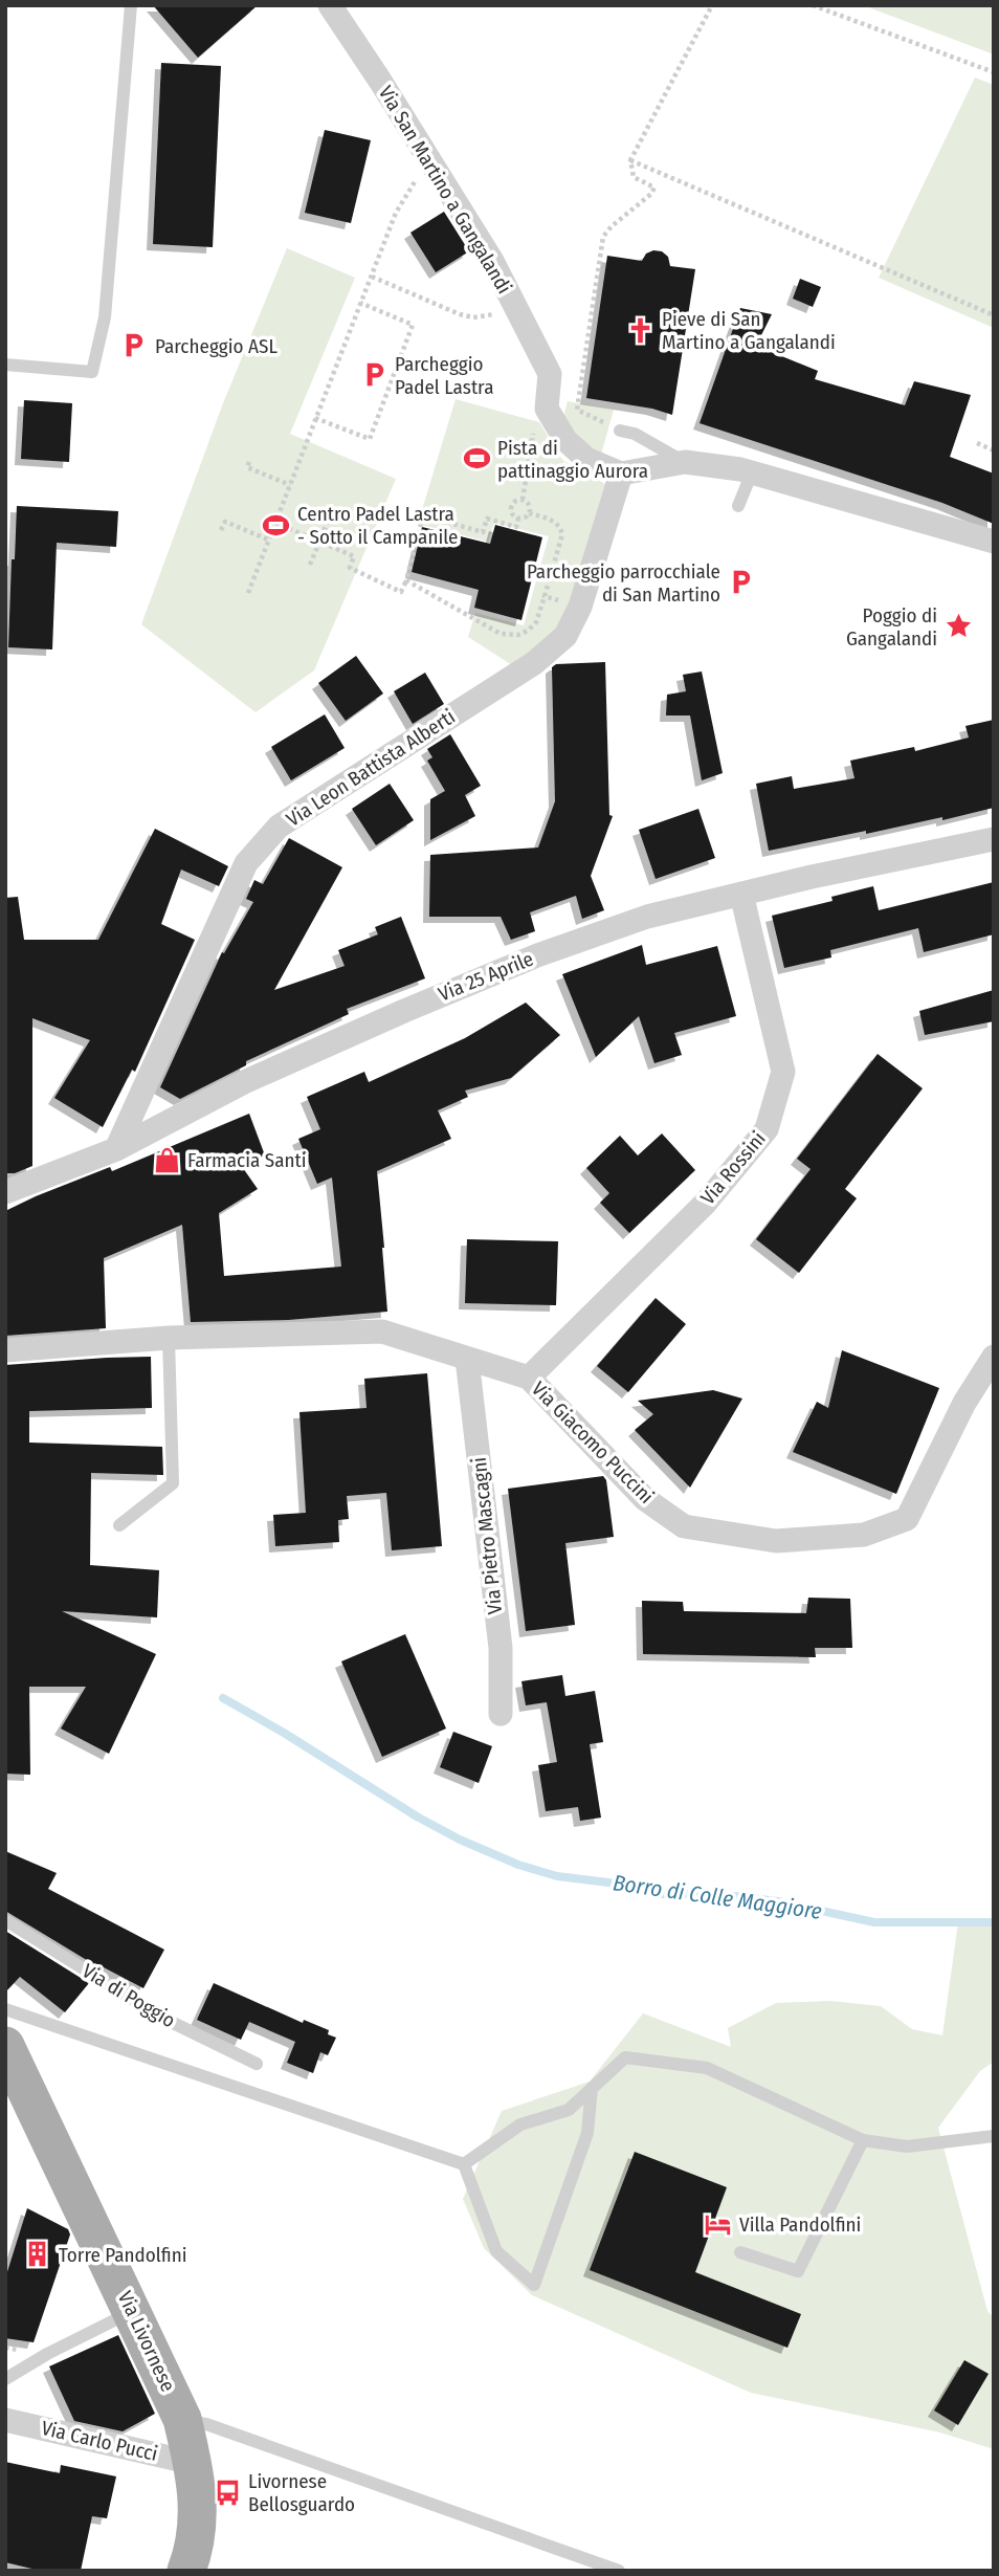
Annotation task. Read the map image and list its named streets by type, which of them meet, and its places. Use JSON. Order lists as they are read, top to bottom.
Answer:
{
  "streets": {
    "main road": ["Via Livornese"],
    "street": [
      "Via San Martino a Gangalandi",
      "Via Leon Battista Alberti",
      "Via 25 Aprile",
      "Via Rossini",
      "Via Giacomo Puccini",
      "Via Pietro Mascagni",
      "Via Carlo Pucci"
    ],
    "lane": ["Via di Poggio"]
  },
  "crossings": [
    ["Via San Martino a Gangalandi", "Via Leon Battista Alberti"],
    ["Via Leon Battista Alberti", "Via 25 Aprile"],
    ["Via 25 Aprile", "Via Rossini"],
    ["Via Rossini", "Via Giacomo Puccini"],
    ["Via Giacomo Puccini", "Via Pietro Mascagni"],
    ["Via Livornese", "Via Carlo Pucci"]
  ],
  "water": ["Borro di Colle Maggiore"],
  "places": {
    "church": ["Pieve di San Martino a Gangalandi"],
    "parking": ["Parcheggio ASL", "Parcheggio Padel Lastra", "Parcheggio parrocchiale di San Martino"],
    "sports": ["Pista di pattinaggio Aurora", "Centro Padel Lastra - Sotto il Campanile"],
    "place": ["Poggio di Gangalandi"],
    "shop": ["Farmacia Santi"],
    "hotel": ["Villa Pandolfini"],
    "building": ["Torre Pandolfini"],
    "bus stop": ["Livornese Bellosguardo"]
  }
}
